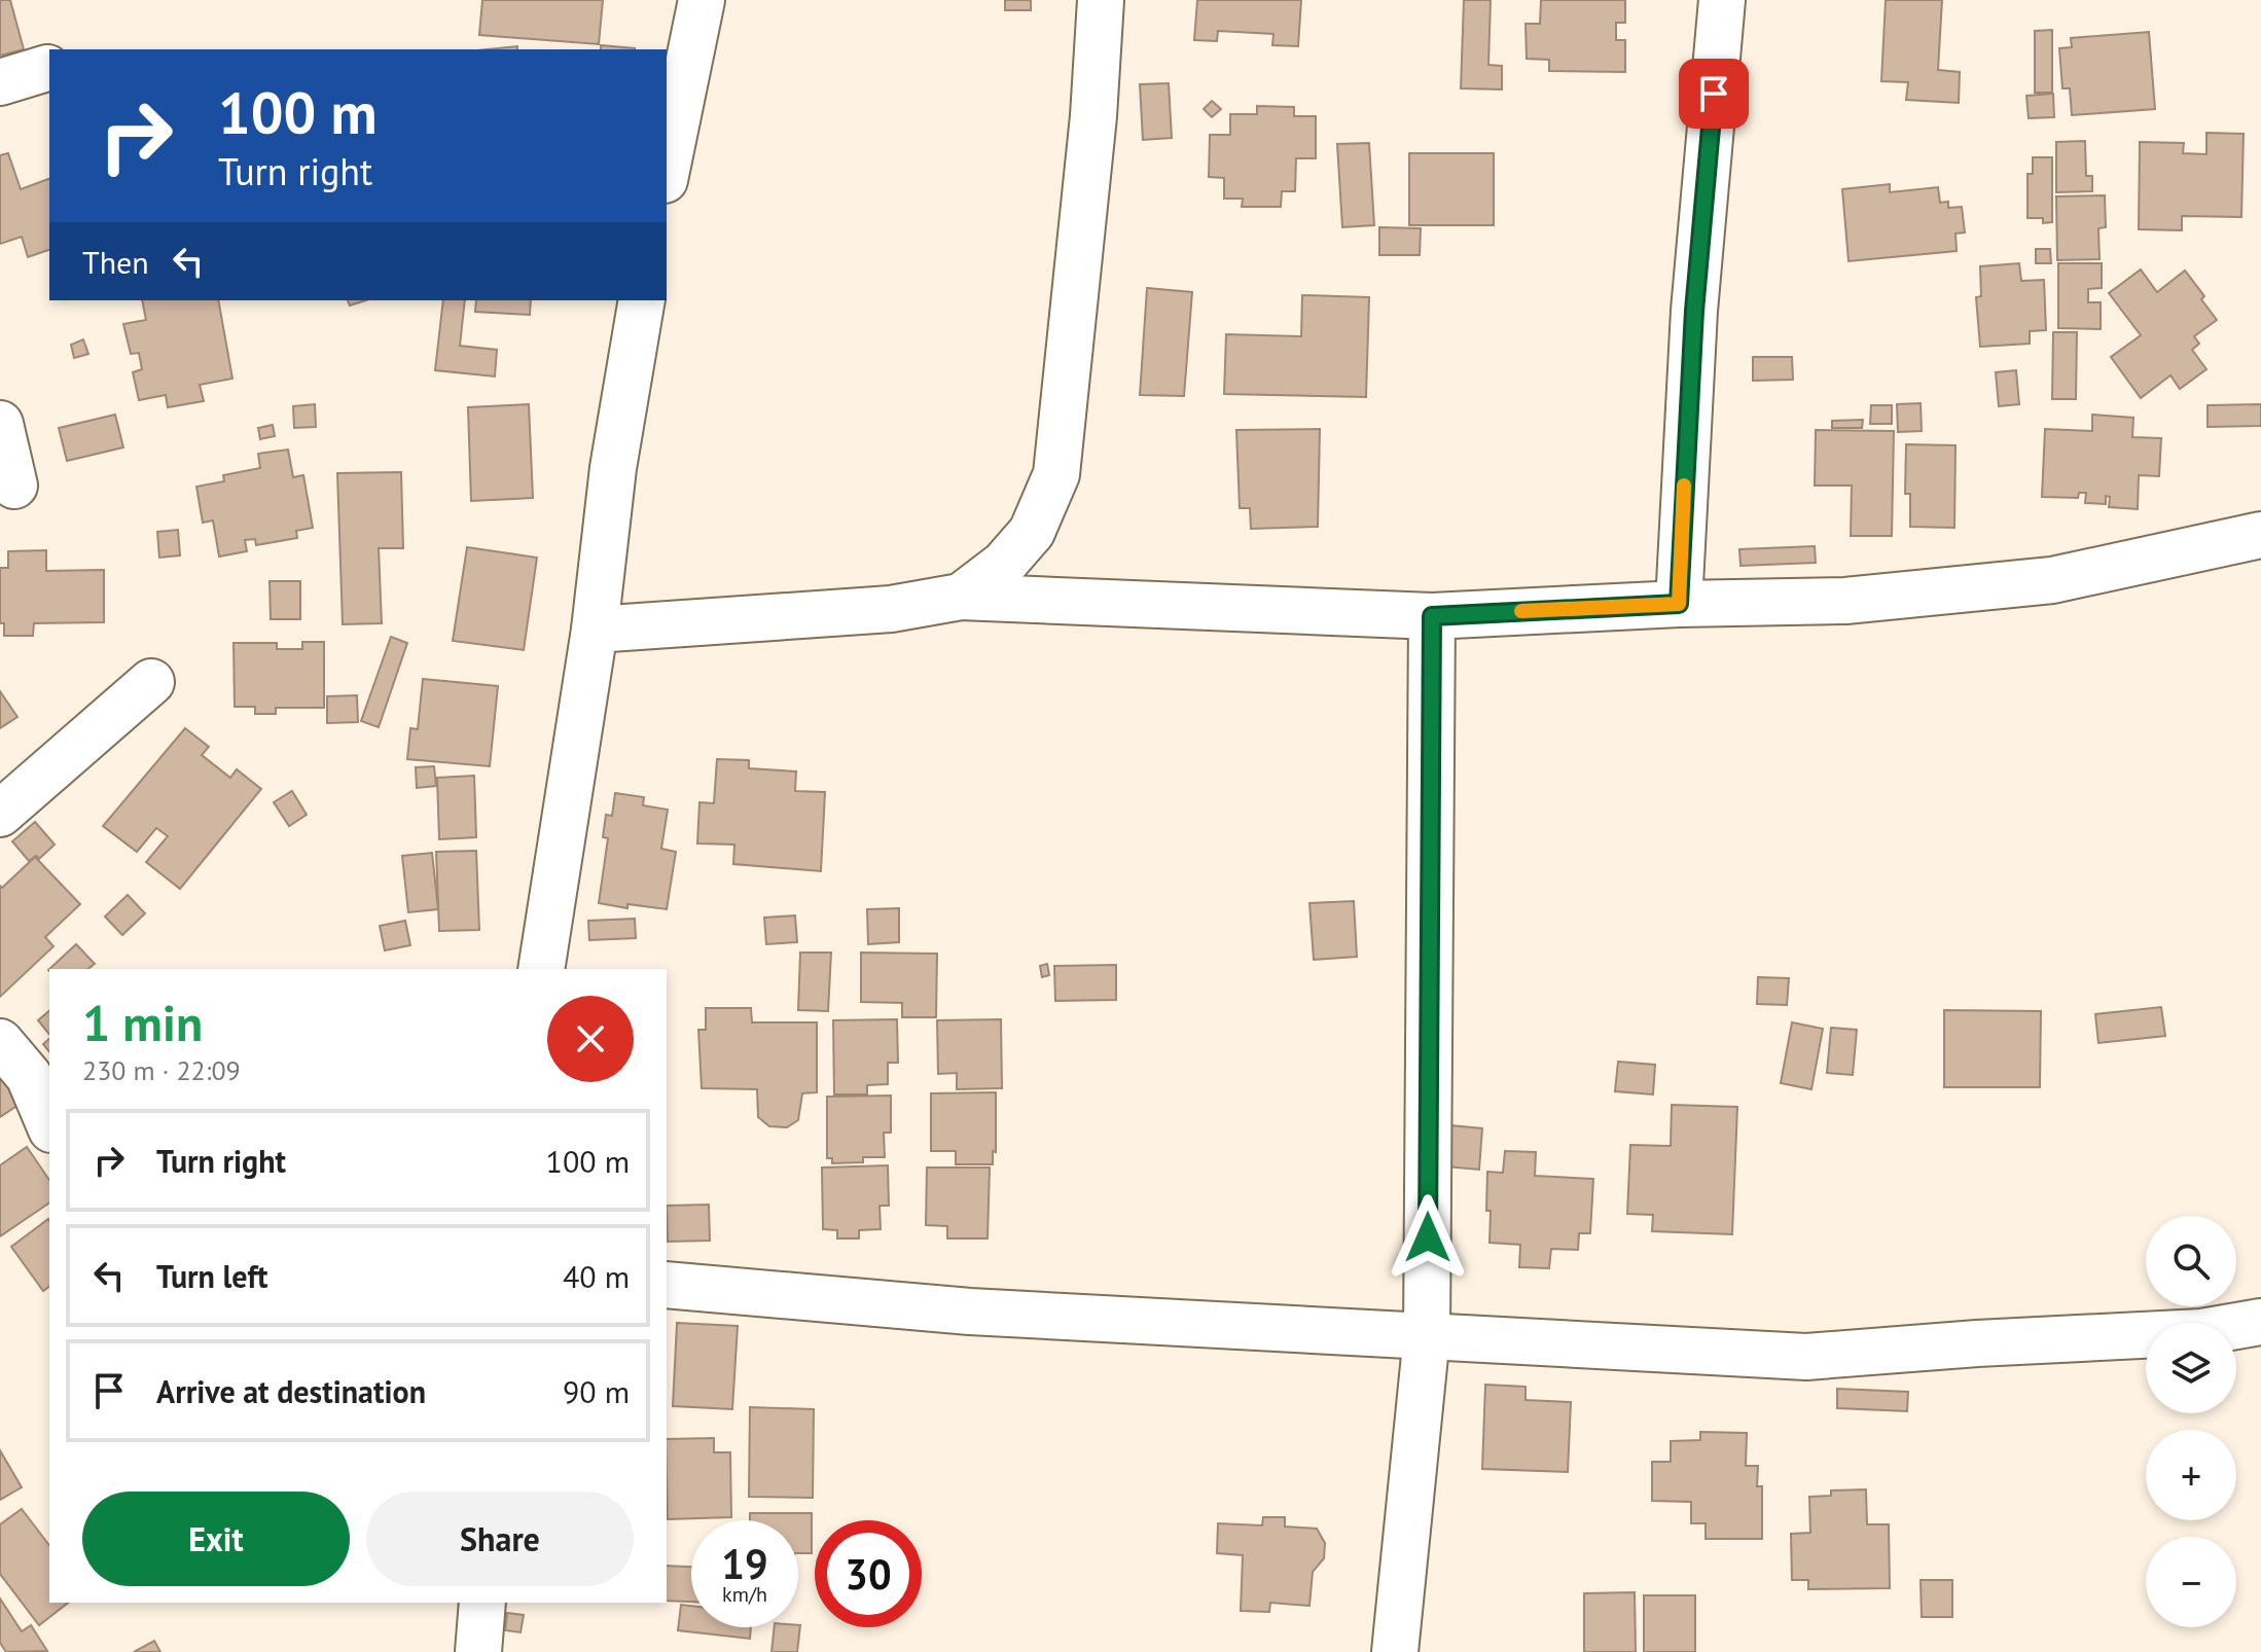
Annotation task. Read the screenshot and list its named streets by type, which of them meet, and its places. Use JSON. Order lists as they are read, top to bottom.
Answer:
{
  "page": {
    "turn": ["100 m", "Turn right"],
    "then": "Then",
    "heading": ["1 min", "230 m · 22:09"],
    "list": [
      {
        "name": "Turn right",
        "value": "100 m"
      },
      {
        "name": "Turn left",
        "value": "40 m"
      },
      {
        "name": "Arrive at destination",
        "value": "90 m"
      }
    ],
    "map_buttons": ["+", "−"],
    "buttons": ["Exit", "Share"],
    "speed": "19 km/h",
    "limit": "30"
  }
}
